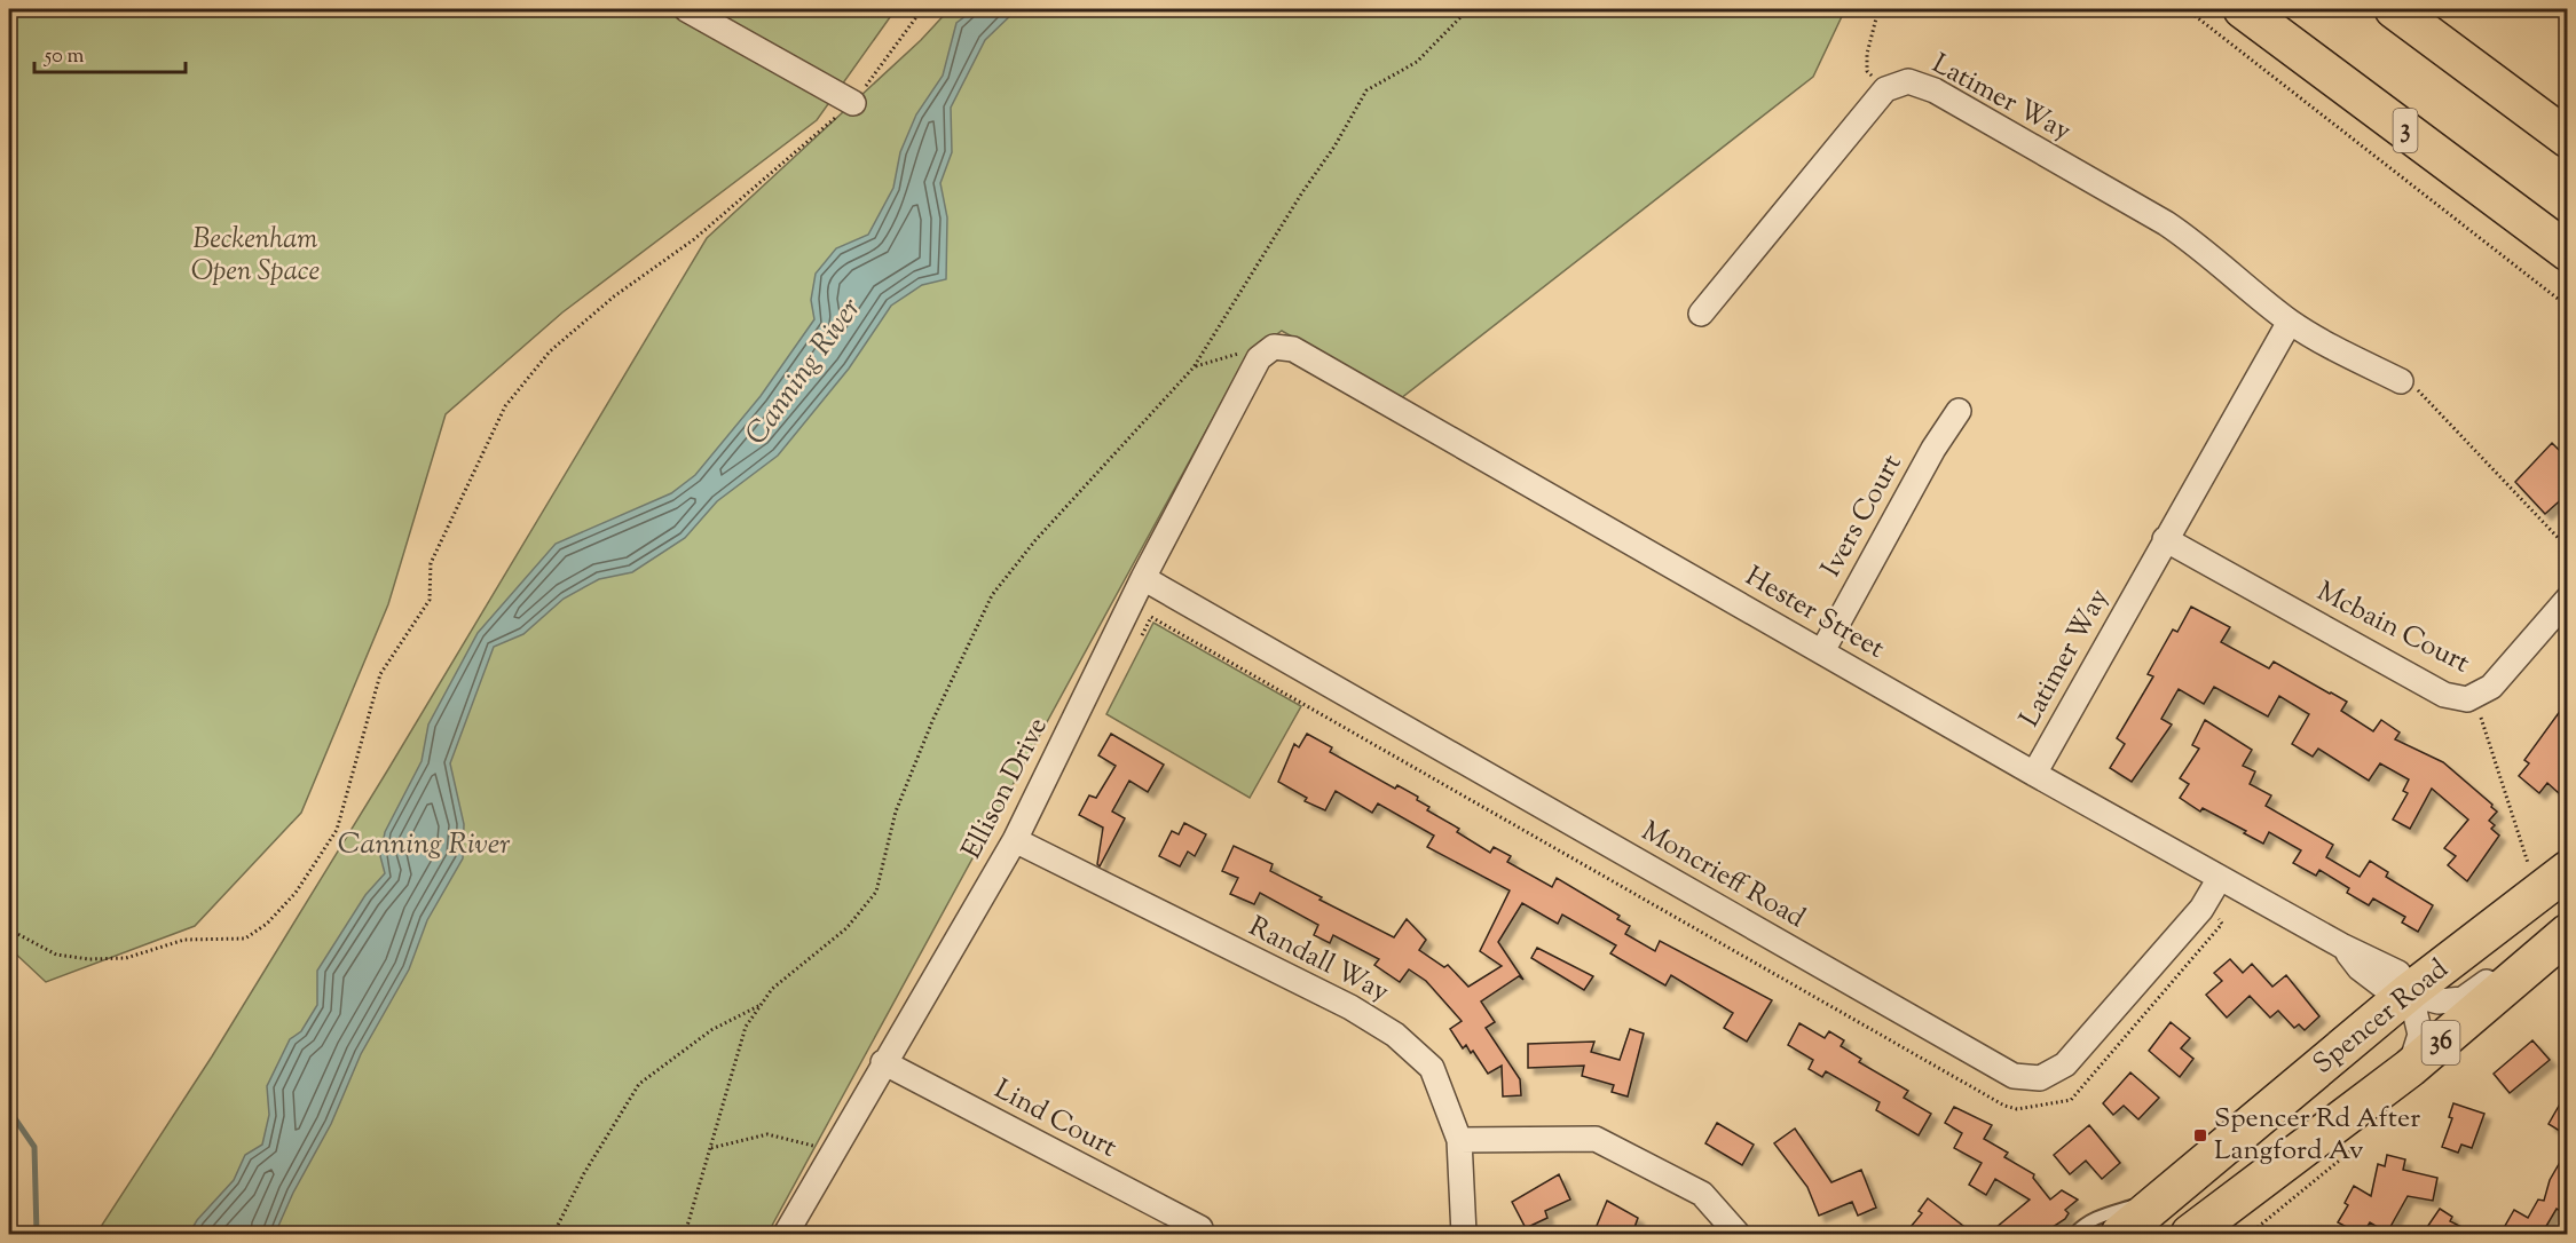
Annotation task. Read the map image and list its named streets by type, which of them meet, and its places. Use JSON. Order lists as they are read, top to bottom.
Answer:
{
  "streets": {
    "main road": ["3", "Spencer Road", "36"],
    "street": [
      "Latimer Way",
      "Ivers Court",
      "Hester Street",
      "Mcbain Court",
      "Ellison Drive",
      "Moncrieff Road",
      "Randall Way",
      "Lind Court"
    ]
  },
  "crossings": [
    ["Latimer Way", "Hester Street"],
    ["Latimer Way", "Mcbain Court"],
    ["Ivers Court", "Hester Street"],
    ["Hester Street", "Ellison Drive"],
    ["Hester Street", "Moncrieff Road"],
    ["Hester Street", "Spencer Road"],
    ["Ellison Drive", "Moncrieff Road"],
    ["Ellison Drive", "Randall Way"],
    ["Ellison Drive", "Lind Court"]
  ],
  "water": ["Canning River"],
  "parks": ["Beckenham Open Space"],
  "places": {
    "transit": ["Spencer Rd After Langford Av"]
  },
  "scale_bar": "50 m"
}
